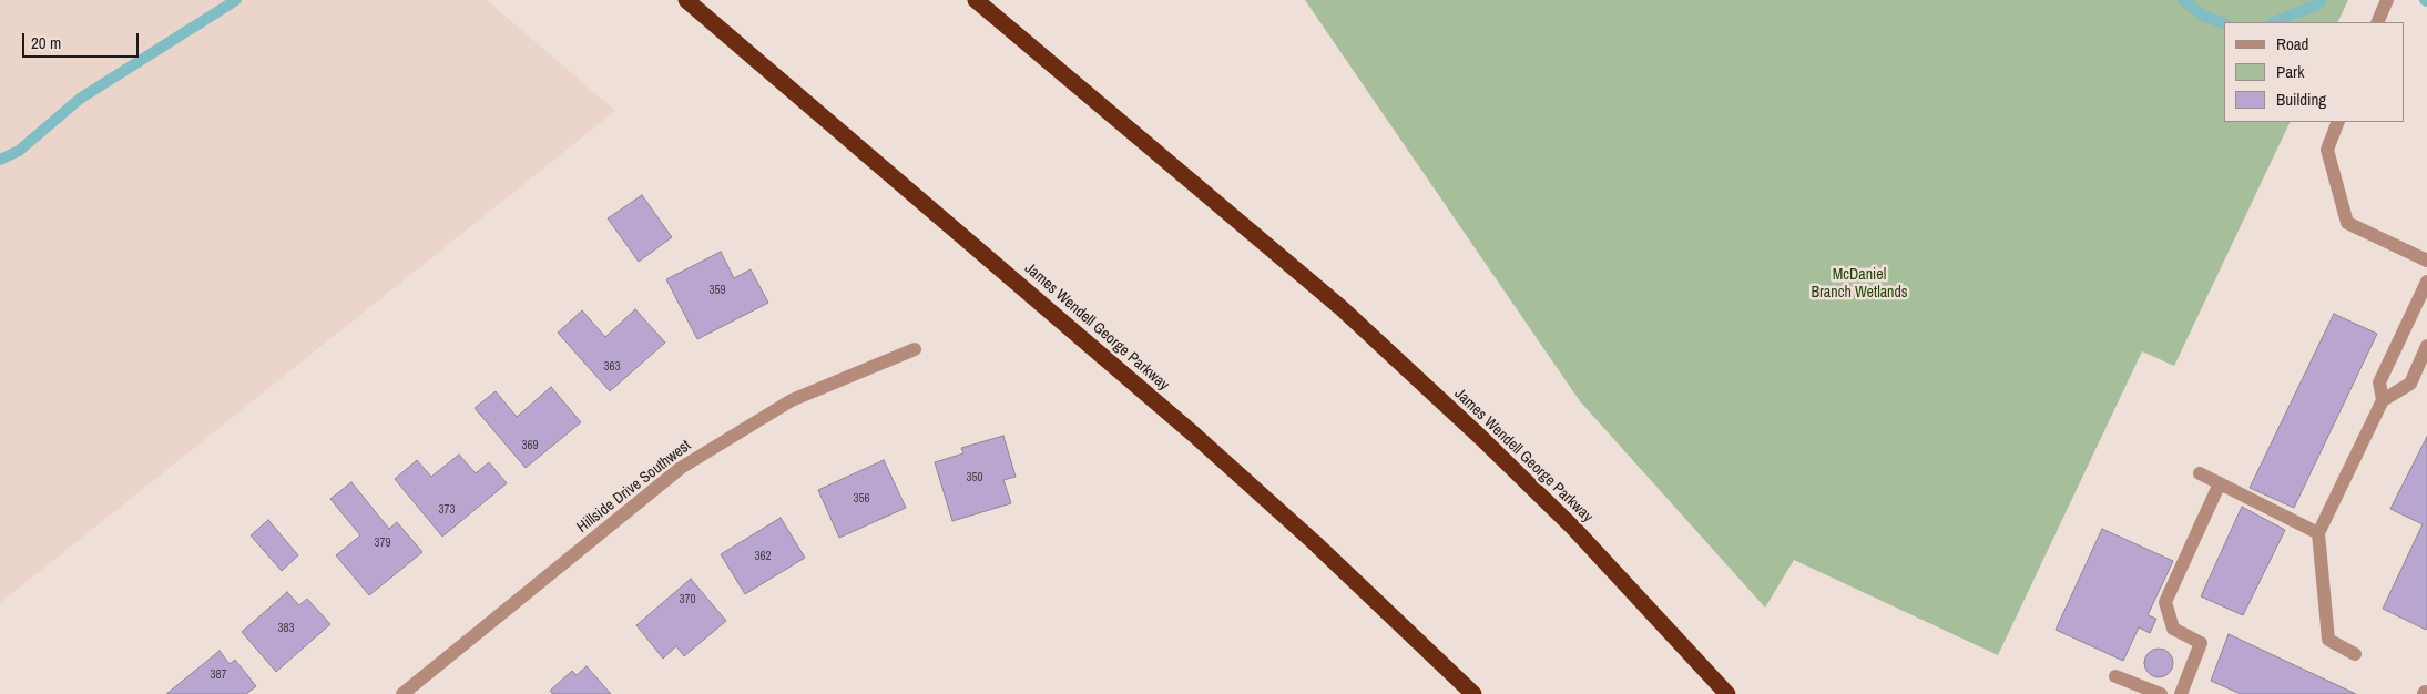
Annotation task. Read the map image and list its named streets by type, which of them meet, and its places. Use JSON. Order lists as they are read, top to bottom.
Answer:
{
  "streets": {
    "highway": ["James Wendell George Parkway"],
    "street": ["Hillside Drive Southwest"]
  },
  "parks": ["McDaniel Branch Wetlands"],
  "house_numbers": [
    "359",
    "363",
    "369",
    "350",
    "356",
    "373",
    "379",
    "362",
    "370",
    "383",
    "387"
  ],
  "legend": ["Road", "Park", "Building"],
  "scale_bar": "20 m"
}
